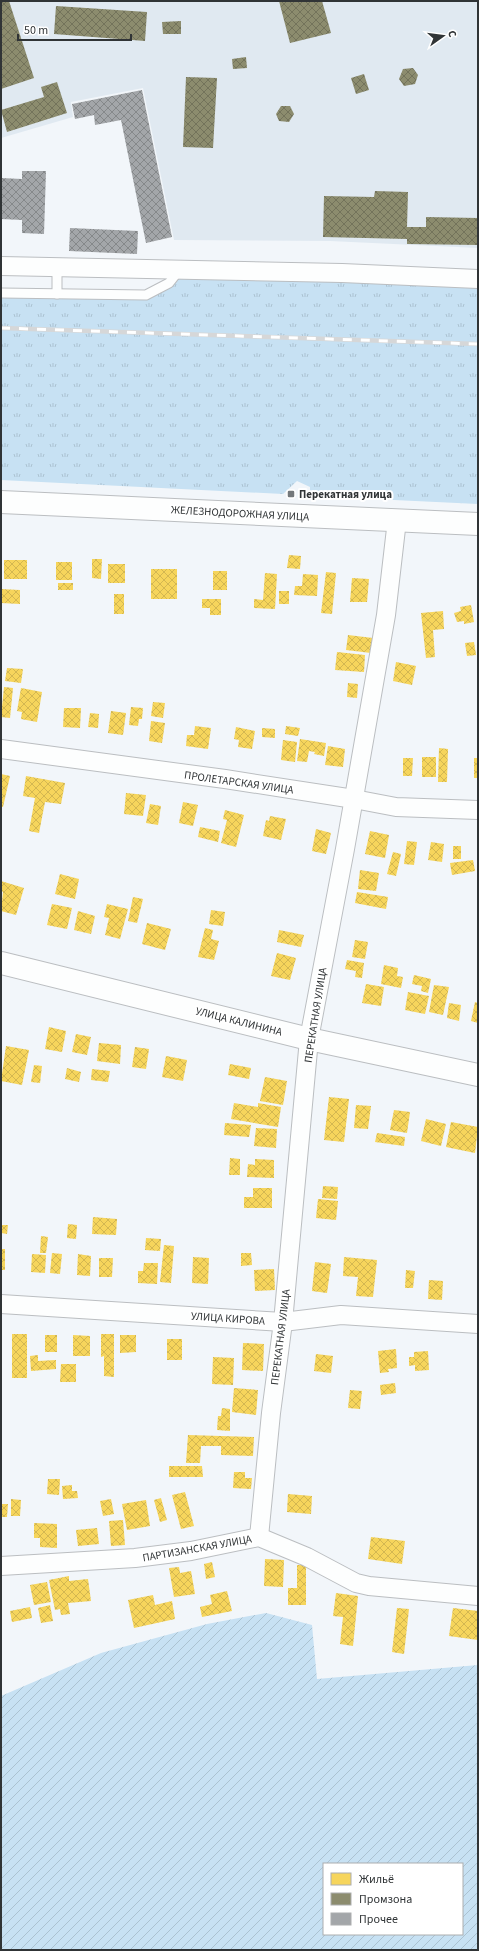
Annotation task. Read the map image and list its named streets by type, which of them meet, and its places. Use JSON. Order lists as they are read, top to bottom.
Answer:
{
  "streets": {
    "street": [
      "ЖЕЛЕЗНОДОРОЖНАЯ УЛИЦА",
      "ПРОЛЕТАРСКАЯ УЛИЦА",
      "ПЕРЕКАТНАЯ УЛИЦА",
      "УЛИЦА КАЛИНИНА",
      "УЛИЦА КИРОВА",
      "ПАРТИЗАНСКАЯ УЛИЦА"
    ]
  },
  "crossings": [
    ["ЖЕЛЕЗНОДОРОЖНАЯ УЛИЦА", "ПЕРЕКАТНАЯ УЛИЦА"],
    ["ПРОЛЕТАРСКАЯ УЛИЦА", "ПЕРЕКАТНАЯ УЛИЦА"],
    ["ПЕРЕКАТНАЯ УЛИЦА", "УЛИЦА КАЛИНИНА"],
    ["ПЕРЕКАТНАЯ УЛИЦА", "УЛИЦА КИРОВА"],
    ["ПЕРЕКАТНАЯ УЛИЦА", "ПАРТИЗАНСКАЯ УЛИЦА"]
  ],
  "places": {
    "transit": ["Перекатная улица"]
  },
  "legend": ["Жильё", "Промзона", "Прочее"],
  "scale_bar": "50 m",
  "north": "right"
}
